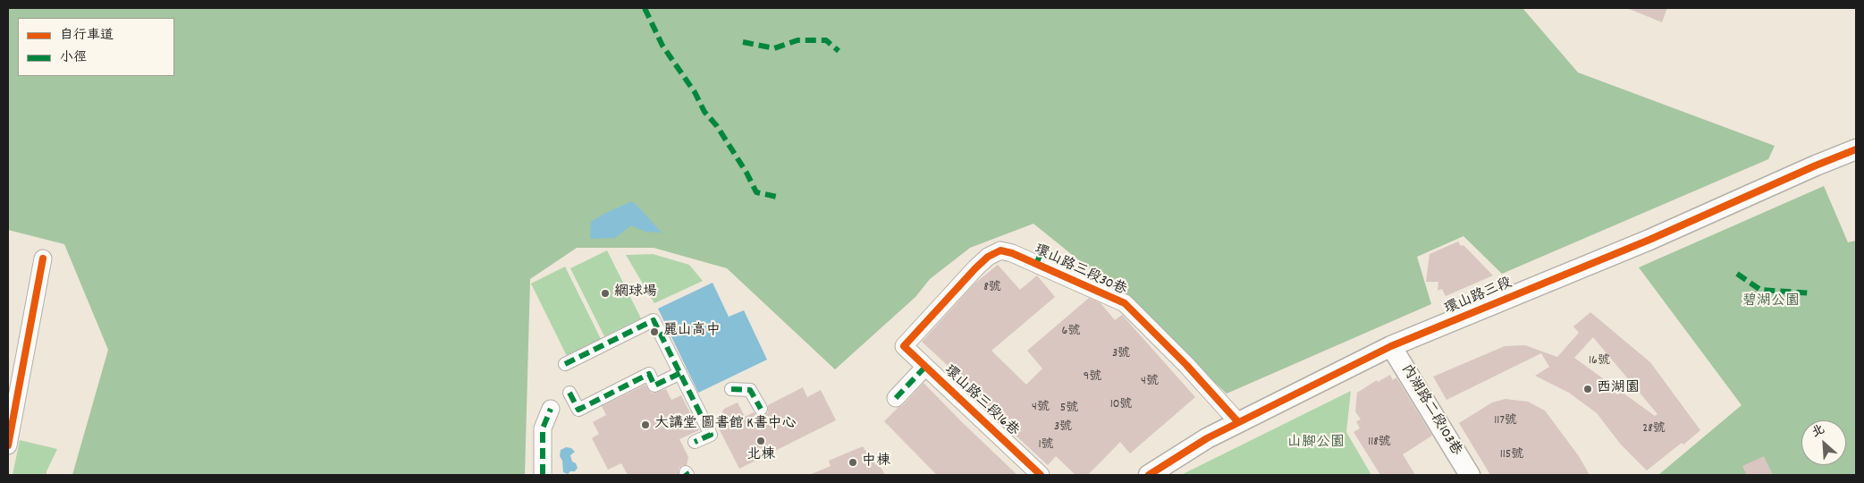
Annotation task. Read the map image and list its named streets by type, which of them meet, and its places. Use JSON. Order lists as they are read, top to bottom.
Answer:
{
  "streets": {
    "street": [
      "環山路三段30巷",
      "環山路三段",
      "環山路三段16巷",
      "內湖路二段103巷"
    ]
  },
  "crossings": [
    ["環山路三段30巷", "環山路三段"],
    ["環山路三段30巷", "環山路三段16巷"],
    ["環山路三段", "內湖路二段103巷"]
  ],
  "parks": ["碧湖公園", "山腳公園"],
  "places": [
    "網球場",
    "麗山高中",
    "西湖園",
    "大講堂 圖書館 K書中心",
    "北棟",
    "中棟"
  ],
  "house_numbers": [
    "8號",
    "6號",
    "3號",
    "16號",
    "9號",
    "4號",
    "10號",
    "4號",
    "5號",
    "117號",
    "3號",
    "28號",
    "118號",
    "1號",
    "115號"
  ],
  "legend": ["自行車道", "小徑"],
  "north": "top left"
}
